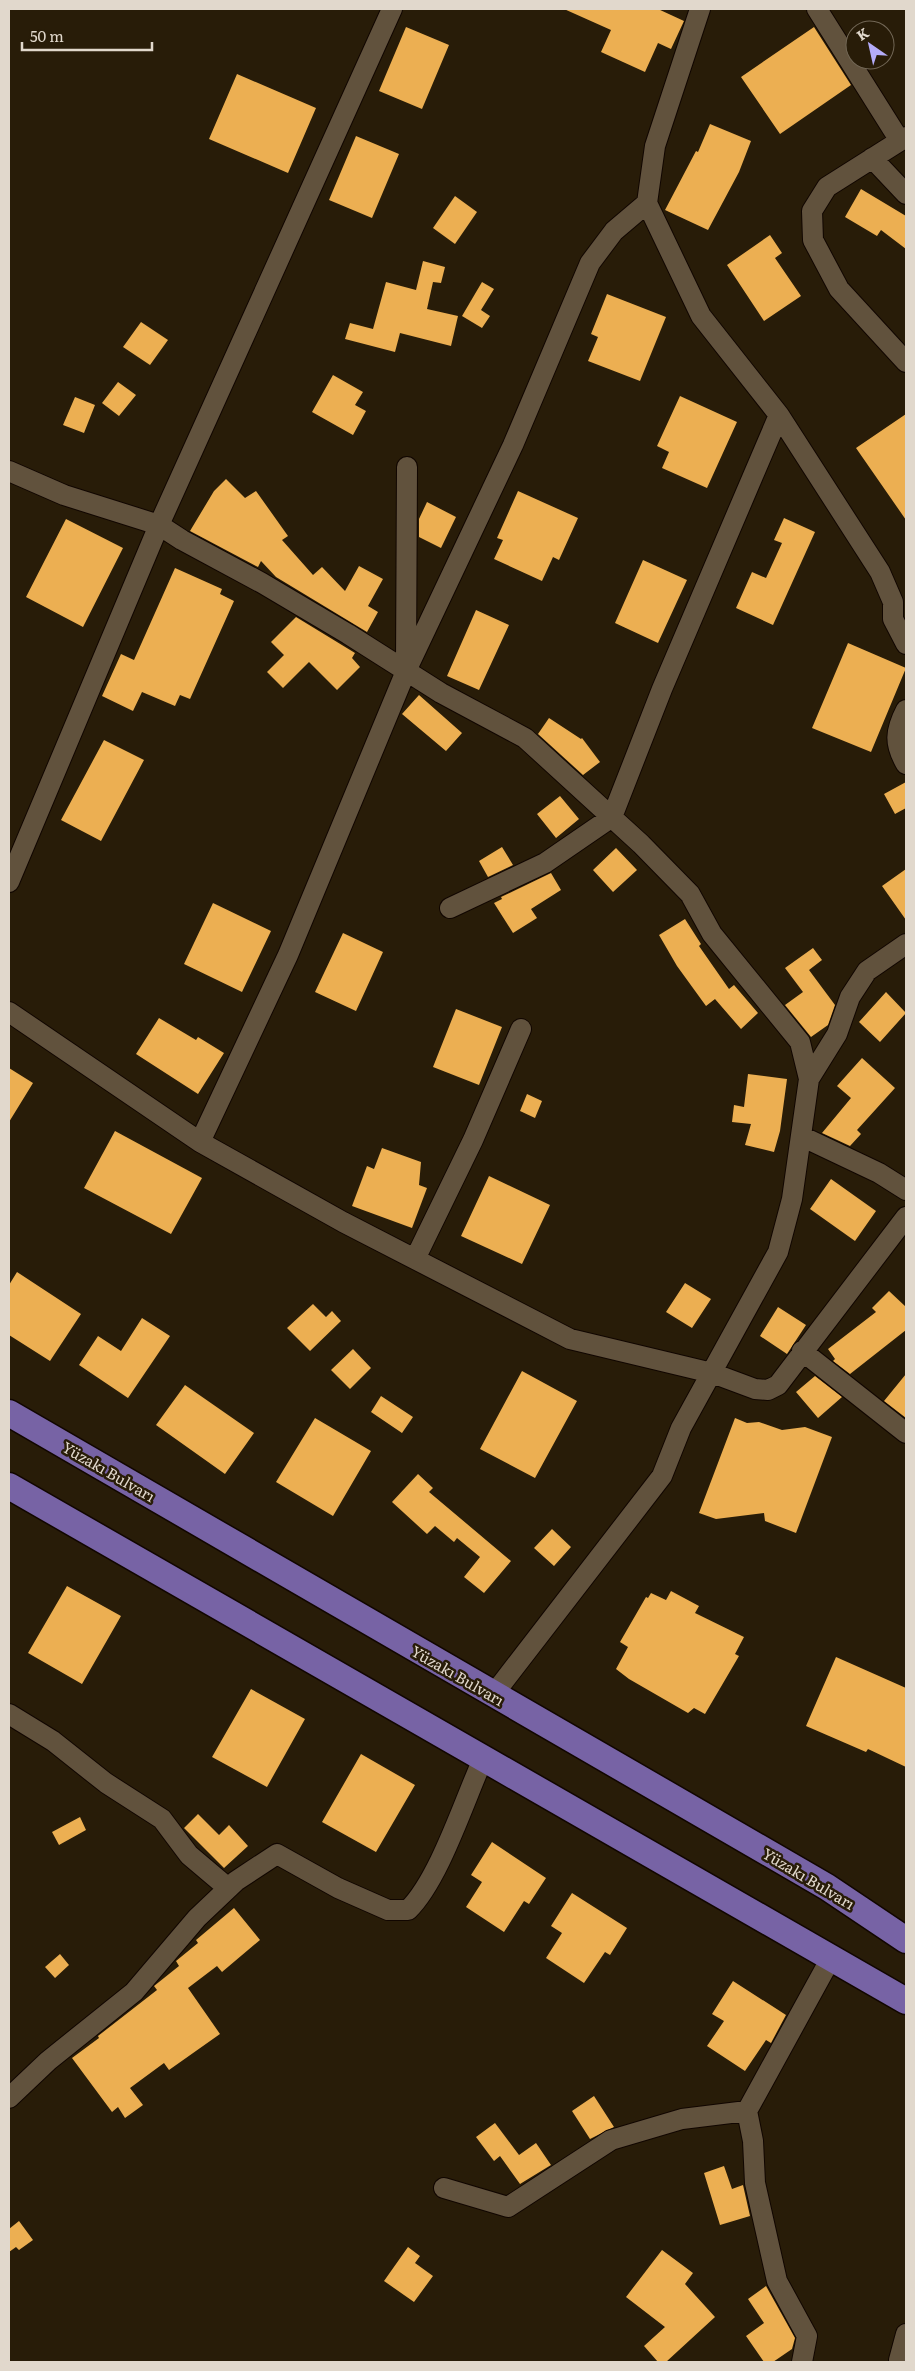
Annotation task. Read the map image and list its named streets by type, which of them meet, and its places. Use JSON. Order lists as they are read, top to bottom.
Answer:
{
  "streets": {
    "main road": ["Yüzakı Bulvarı"]
  },
  "scale_bar": "50 m",
  "north": "top left"
}
